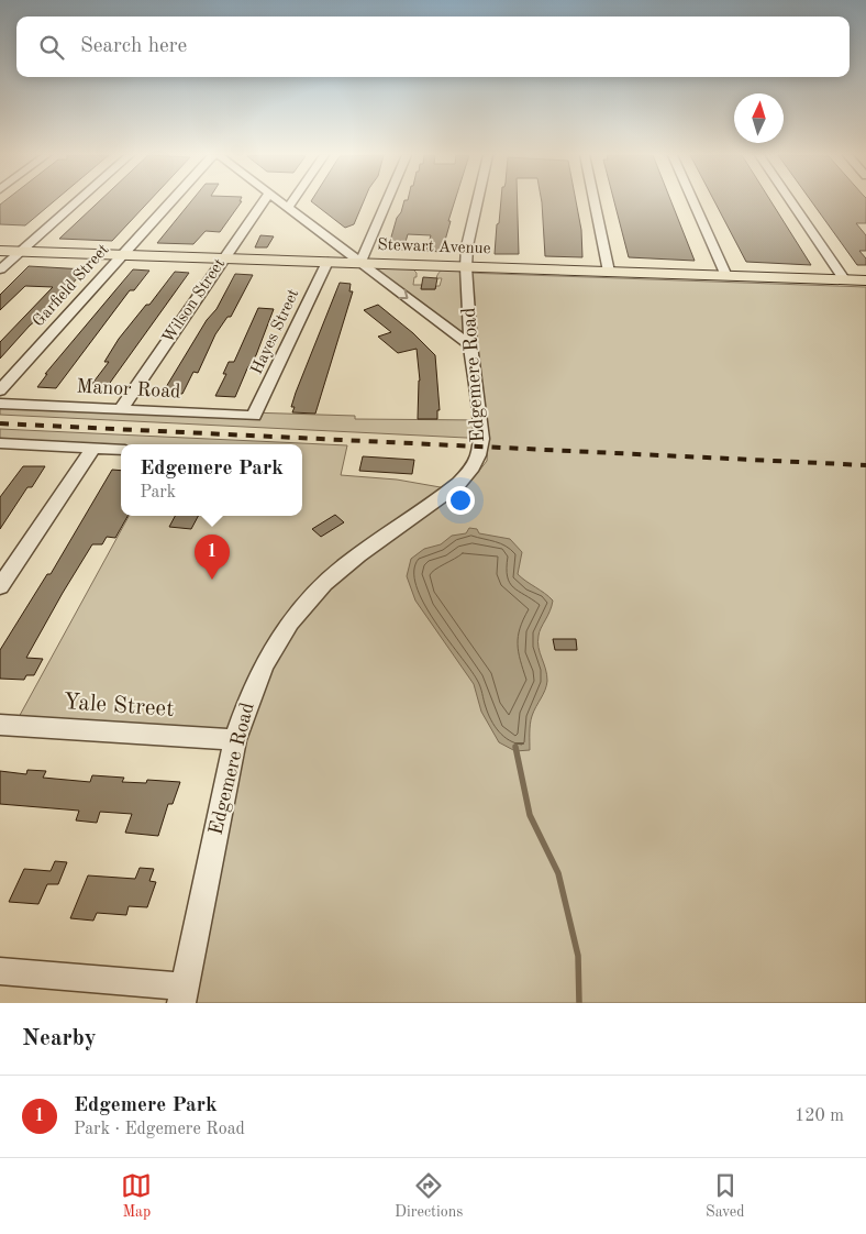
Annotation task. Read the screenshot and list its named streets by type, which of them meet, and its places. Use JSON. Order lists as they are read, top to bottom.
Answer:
{
  "streets": {
    "main road": ["Stewart Avenue"],
    "street": [
      "Garfield Street",
      "Wilson Street",
      "Hayes Street",
      "Edgemere Road",
      "Manor Road",
      "Yale Street"
    ]
  },
  "crossings": [
    ["Stewart Avenue", "Garfield Street"],
    ["Stewart Avenue", "Wilson Street"],
    ["Stewart Avenue", "Hayes Street"],
    ["Stewart Avenue", "Edgemere Road"],
    ["Wilson Street", "Manor Road"],
    ["Hayes Street", "Manor Road"],
    ["Edgemere Road", "Yale Street"]
  ],
  "north": "top",
  "page": {
    "search": "Search here",
    "popup": ["Edgemere Park", "Park"],
    "pins": "1",
    "heading": "Nearby",
    "list": [
      {
        "mark": "1",
        "name": "Edgemere Park",
        "note": "Park · Edgemere Road",
        "value": "120 m"
      }
    ],
    "nav": ["Map", "Directions", "Saved"]
  }
}
